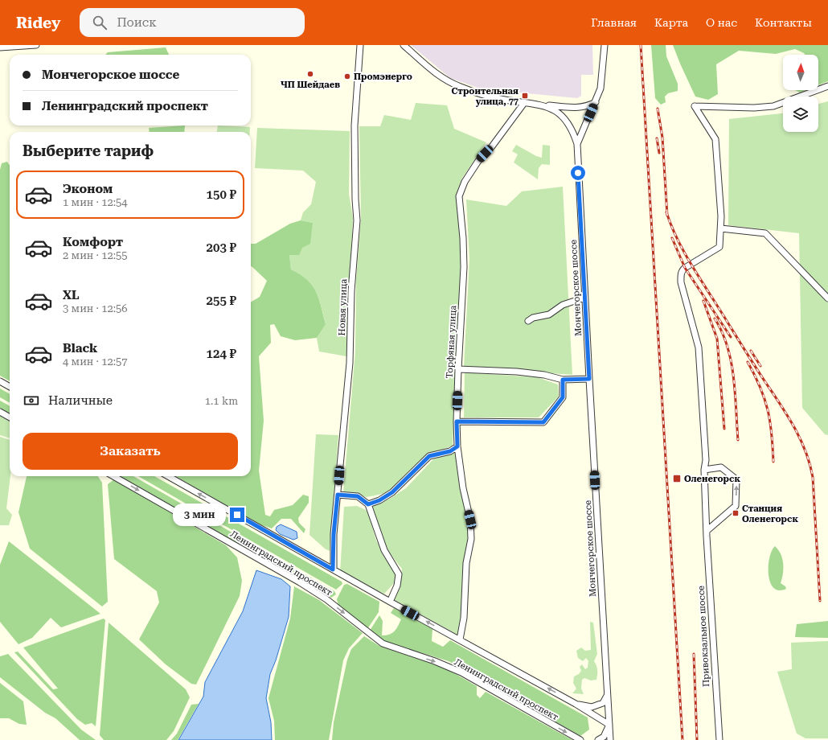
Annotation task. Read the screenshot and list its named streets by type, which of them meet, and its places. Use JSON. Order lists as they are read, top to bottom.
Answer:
{
  "streets": {
    "street": [
      "Мончегорское шоссе",
      "Новая улица",
      "Торфяная улица",
      "Ленинградский проспект",
      "Привокзальное шоссе"
    ]
  },
  "crossings": [
    ["Мончегорское шоссе", "Ленинградский проспект"],
    ["Новая улица", "Ленинградский проспект"],
    ["Торфяная улица", "Ленинградский проспект"]
  ],
  "places": {
    "other": ["ЧП Шейдаев", "Промэнерго"],
    "transit": ["Строительная улица, 77", "Оленегорск", "Станция Оленегорск"]
  },
  "north": "top",
  "page": {
    "header": "Ridey",
    "search": "Поиск",
    "nav": [
      "Главная",
      "Карта",
      "О нас",
      "Контакты"
    ],
    "banner": ["Мончегорское шоссе", "Ленинградский проспект"],
    "heading": "Выберите тариф",
    "list": [
      {
        "name": "Эконом",
        "note": "1 мин · 12:54",
        "value": "150 ₽"
      },
      {
        "name": "Комфорт",
        "note": "2 мин · 12:55",
        "value": "203 ₽"
      },
      {
        "name": "XL",
        "note": "3 мин · 12:56",
        "value": "255 ₽"
      },
      {
        "name": "Black",
        "note": "4 мин · 12:57",
        "value": "124 ₽"
      }
    ],
    "pay": ["Наличные", "1.1 km"],
    "buttons": "Заказать",
    "bubble": "3 мин"
  }
}
